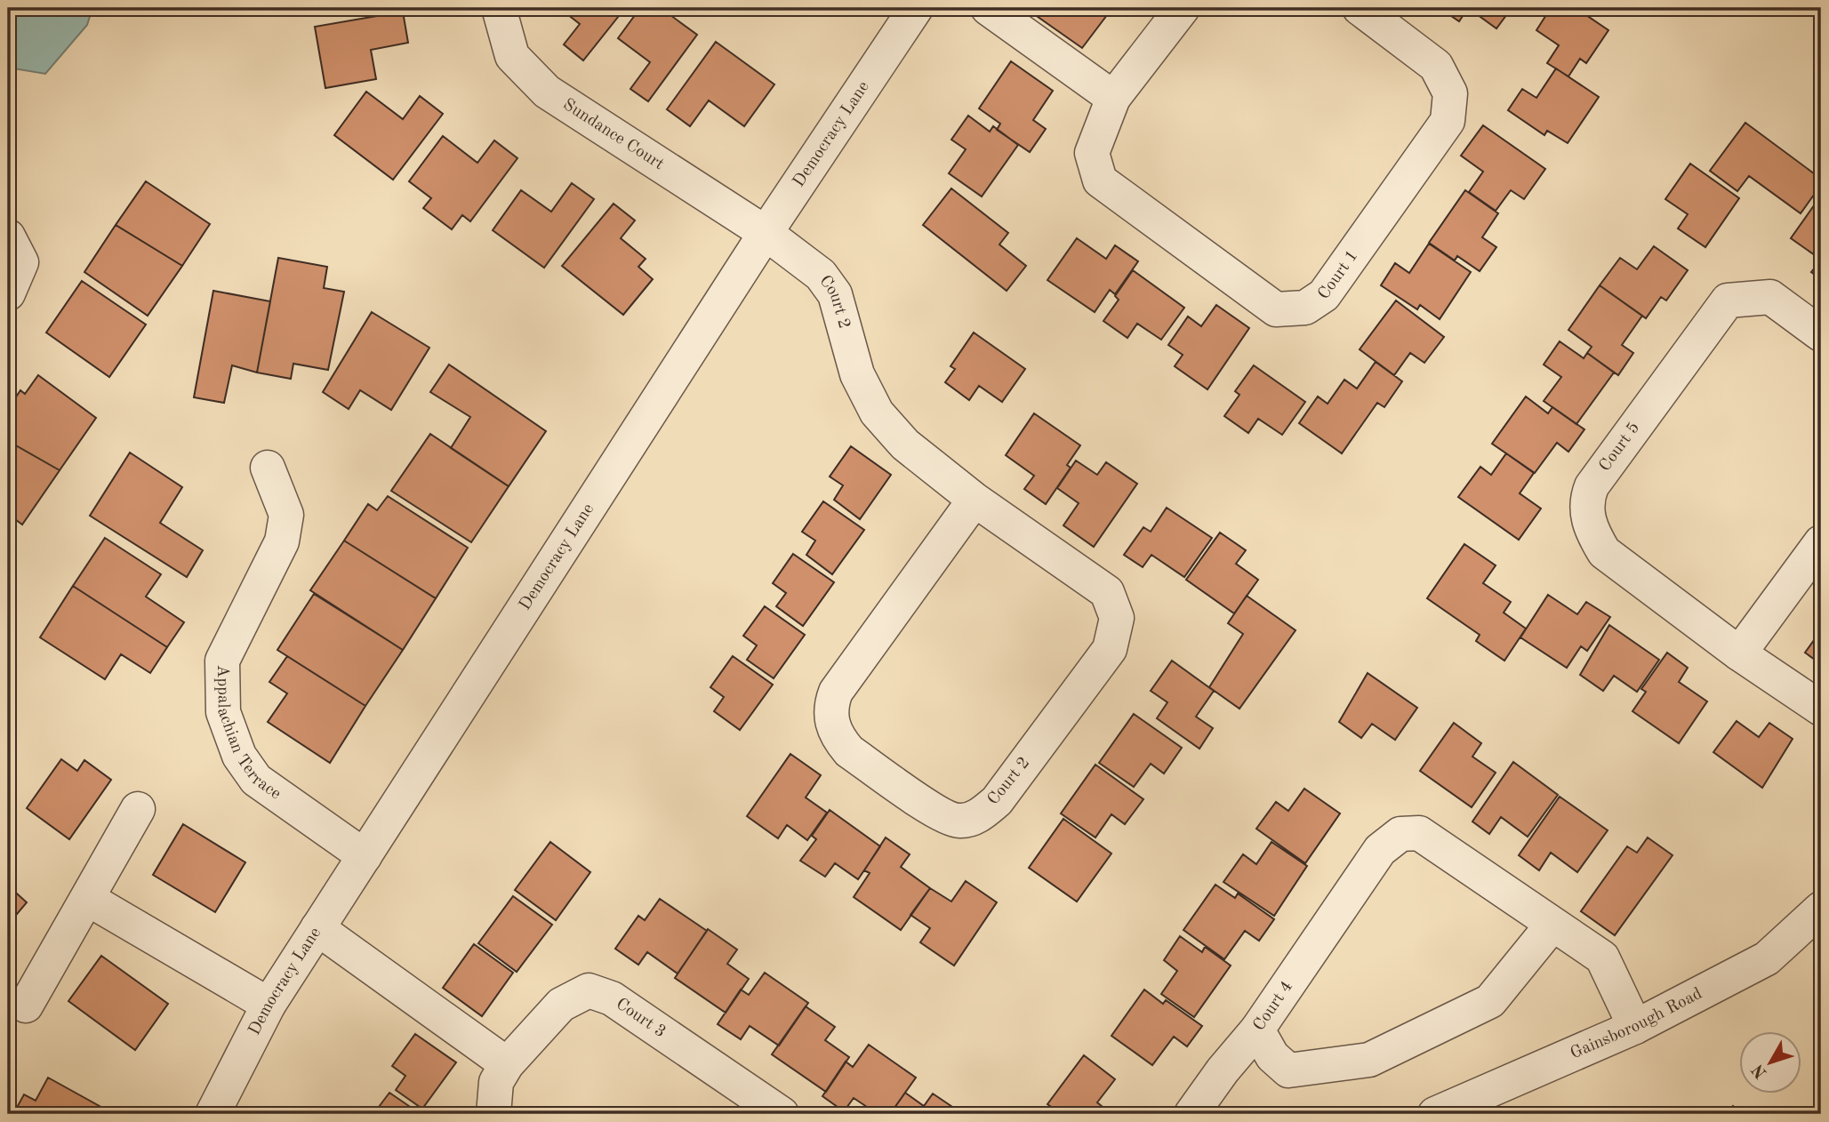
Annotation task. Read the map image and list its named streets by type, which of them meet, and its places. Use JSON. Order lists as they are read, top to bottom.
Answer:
{
  "streets": {
    "street": [
      "Democracy Lane",
      "Sundance Court",
      "Court 1",
      "Court 2",
      "Court 5",
      "Appalachian Terrace",
      "Court 4",
      "Court 3",
      "Gainsborough Road"
    ]
  },
  "crossings": [
    ["Democracy Lane", "Sundance Court"],
    ["Democracy Lane", "Court 2"],
    ["Democracy Lane", "Appalachian Terrace"],
    ["Sundance Court", "Court 2"],
    ["Court 4", "Gainsborough Road"]
  ],
  "north": "bottom left"
}
